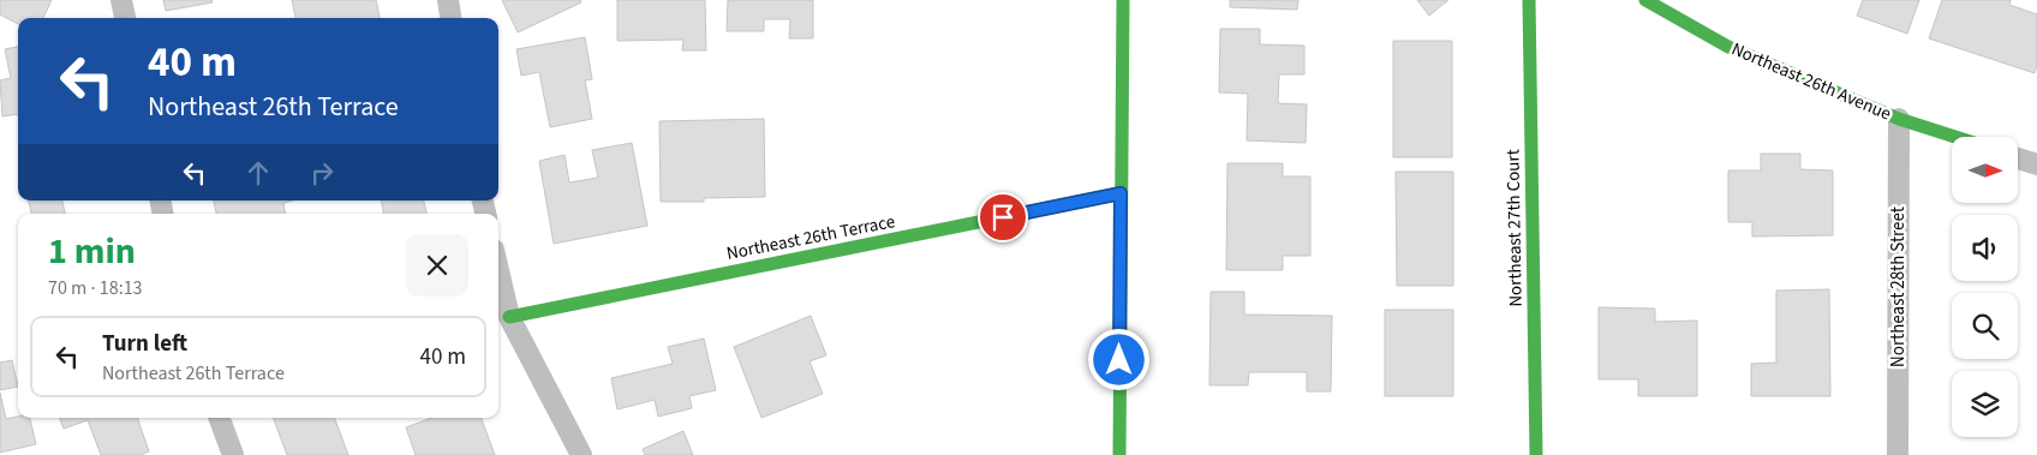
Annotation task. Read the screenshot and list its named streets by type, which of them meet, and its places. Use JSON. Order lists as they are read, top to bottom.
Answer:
{
  "streets": {
    "street": [
      "Northeast 26th Avenue",
      "Northeast 27th Court",
      "Northeast 26th Terrace",
      "Northeast 28th Street"
    ]
  },
  "crossings": [
    ["Northeast 26th Avenue", "Northeast 28th Street"]
  ],
  "north": "right",
  "page": {
    "turn": ["40 m", "Northeast 26th Terrace"],
    "heading": ["1 min", "70 m · 18:13"],
    "list": [
      {
        "name": "Turn left",
        "note": "Northeast 26th Terrace",
        "value": "40 m"
      }
    ]
  }
}
